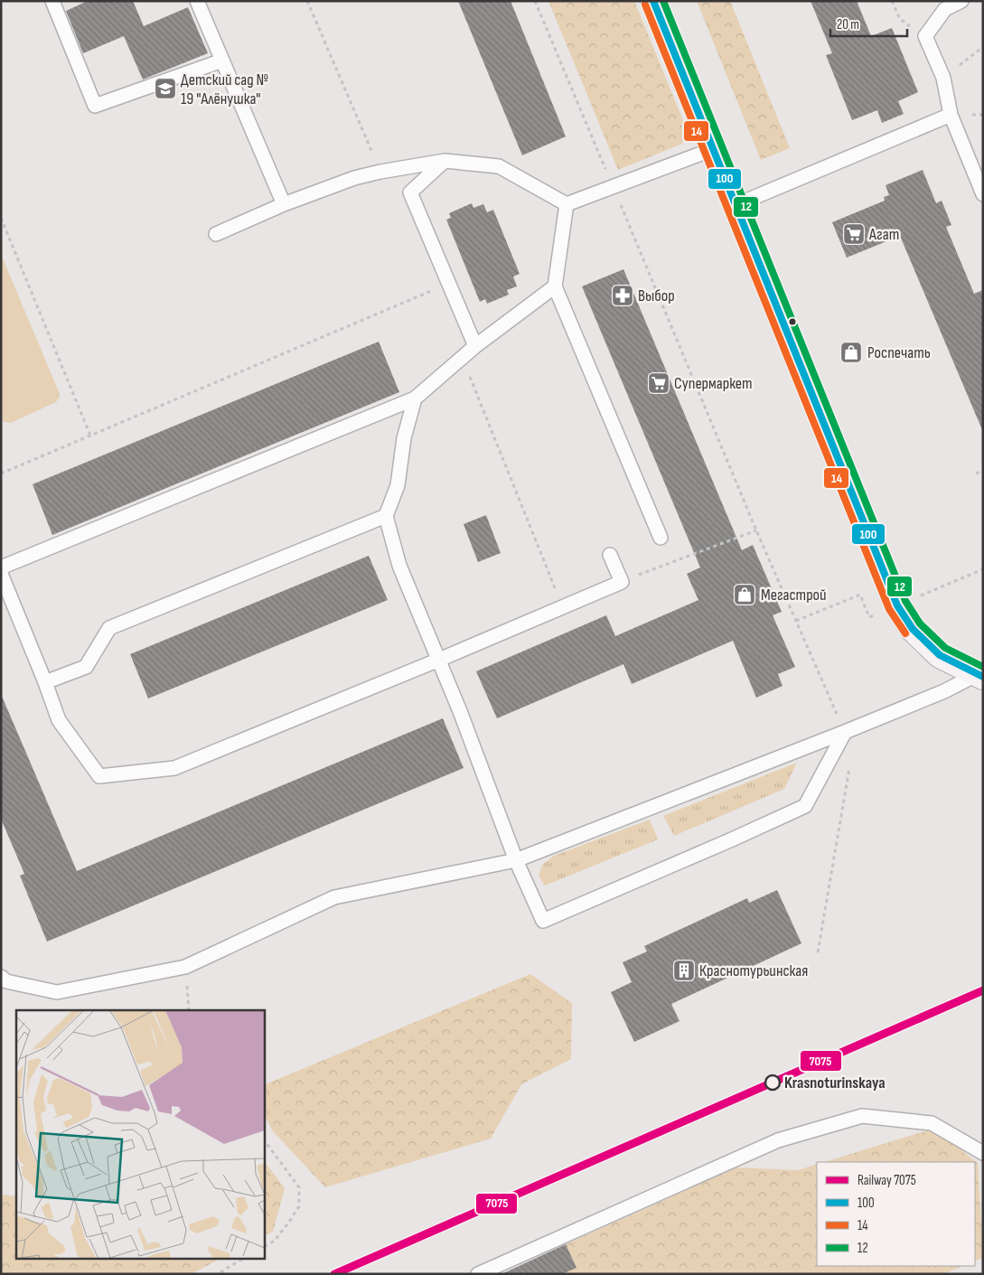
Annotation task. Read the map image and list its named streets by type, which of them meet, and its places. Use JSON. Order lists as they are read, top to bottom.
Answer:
{
  "places": {
    "school or university": ["Детский сад № 19 \"Алёнушка\""],
    "supermarket": ["Агат", "Супермаркет"],
    "pharmacy": ["Выбор"],
    "shop": ["Роспечать", "Мегастрой"],
    "building": ["Краснотурьинская"],
    "other": ["Krasnoturinskaya"]
  },
  "lines": [
    "transit line 100",
    "transit line 12",
    "transit line 14",
    "rail line 7075"
  ],
  "legend": [
    "Railway 7075",
    "100",
    "14",
    "12"
  ],
  "scale_bar": "20 m"
}
